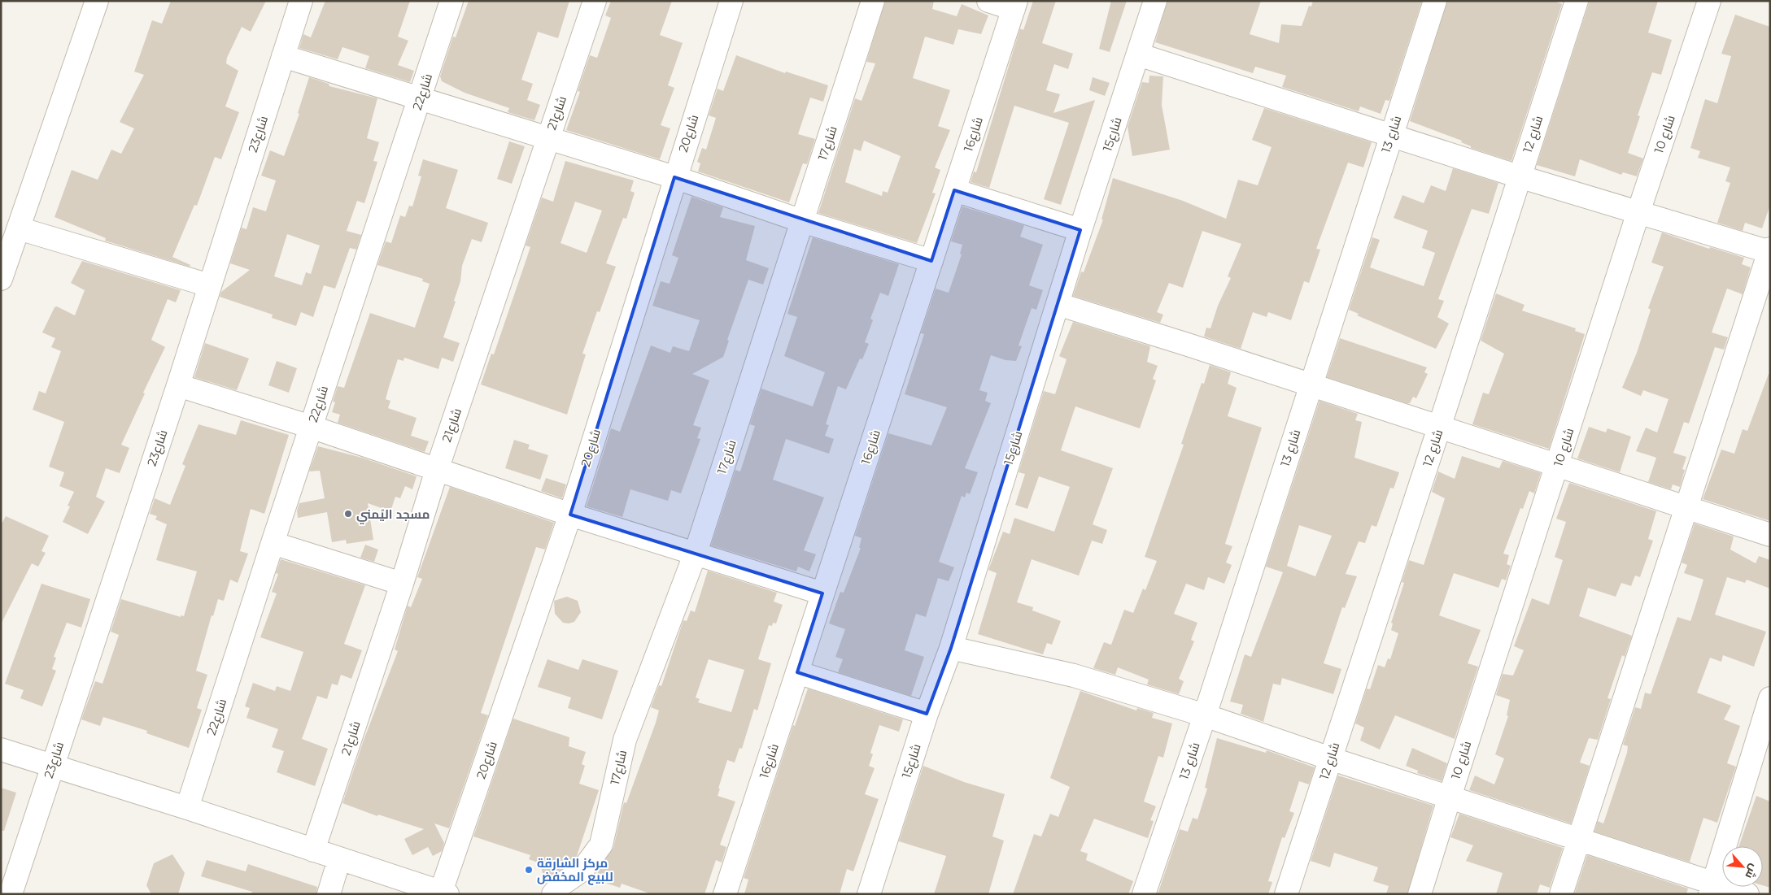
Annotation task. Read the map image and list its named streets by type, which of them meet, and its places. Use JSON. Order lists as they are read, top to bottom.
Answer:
{
  "streets": {
    "street": [
      "شارع22",
      "شارع21",
      "شارع20",
      "شارع23",
      "شارع16",
      "شارع15",
      "شارع 13",
      "شارع 12",
      "شارع 10",
      "شارع17"
    ]
  },
  "places": ["مسجد اليُمني", "مركز الشارقة للبيع المخفض"],
  "north": "bottom right"
}
